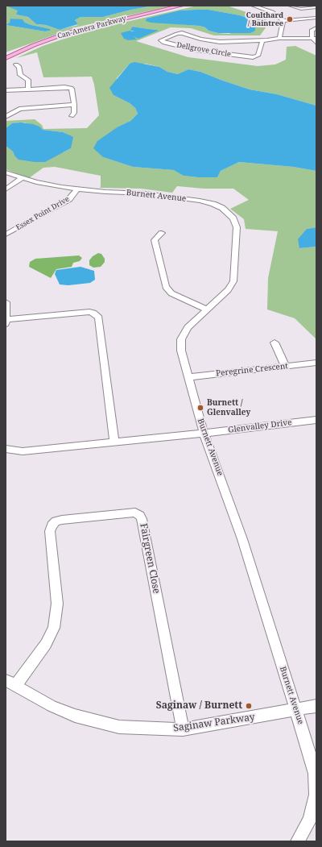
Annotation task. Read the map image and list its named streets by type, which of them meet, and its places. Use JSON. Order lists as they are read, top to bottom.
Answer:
{
  "streets": {
    "main road": ["Can-Amera Parkway"],
    "street": [
      "Dellgrove Circle",
      "Burnett Avenue",
      "Essex Point Drive",
      "Peregrine Crescent",
      "Glenvalley Drive",
      "Fairgreen Close",
      "Saginaw Parkway"
    ]
  },
  "crossings": [
    ["Burnett Avenue", "Essex Point Drive"],
    ["Burnett Avenue", "Peregrine Crescent"],
    ["Burnett Avenue", "Glenvalley Drive"],
    ["Burnett Avenue", "Saginaw Parkway"],
    ["Fairgreen Close", "Saginaw Parkway"]
  ],
  "places": ["Coulthard / Baintree", "Burnett / Glenvalley", "Saginaw / Burnett"]
}
